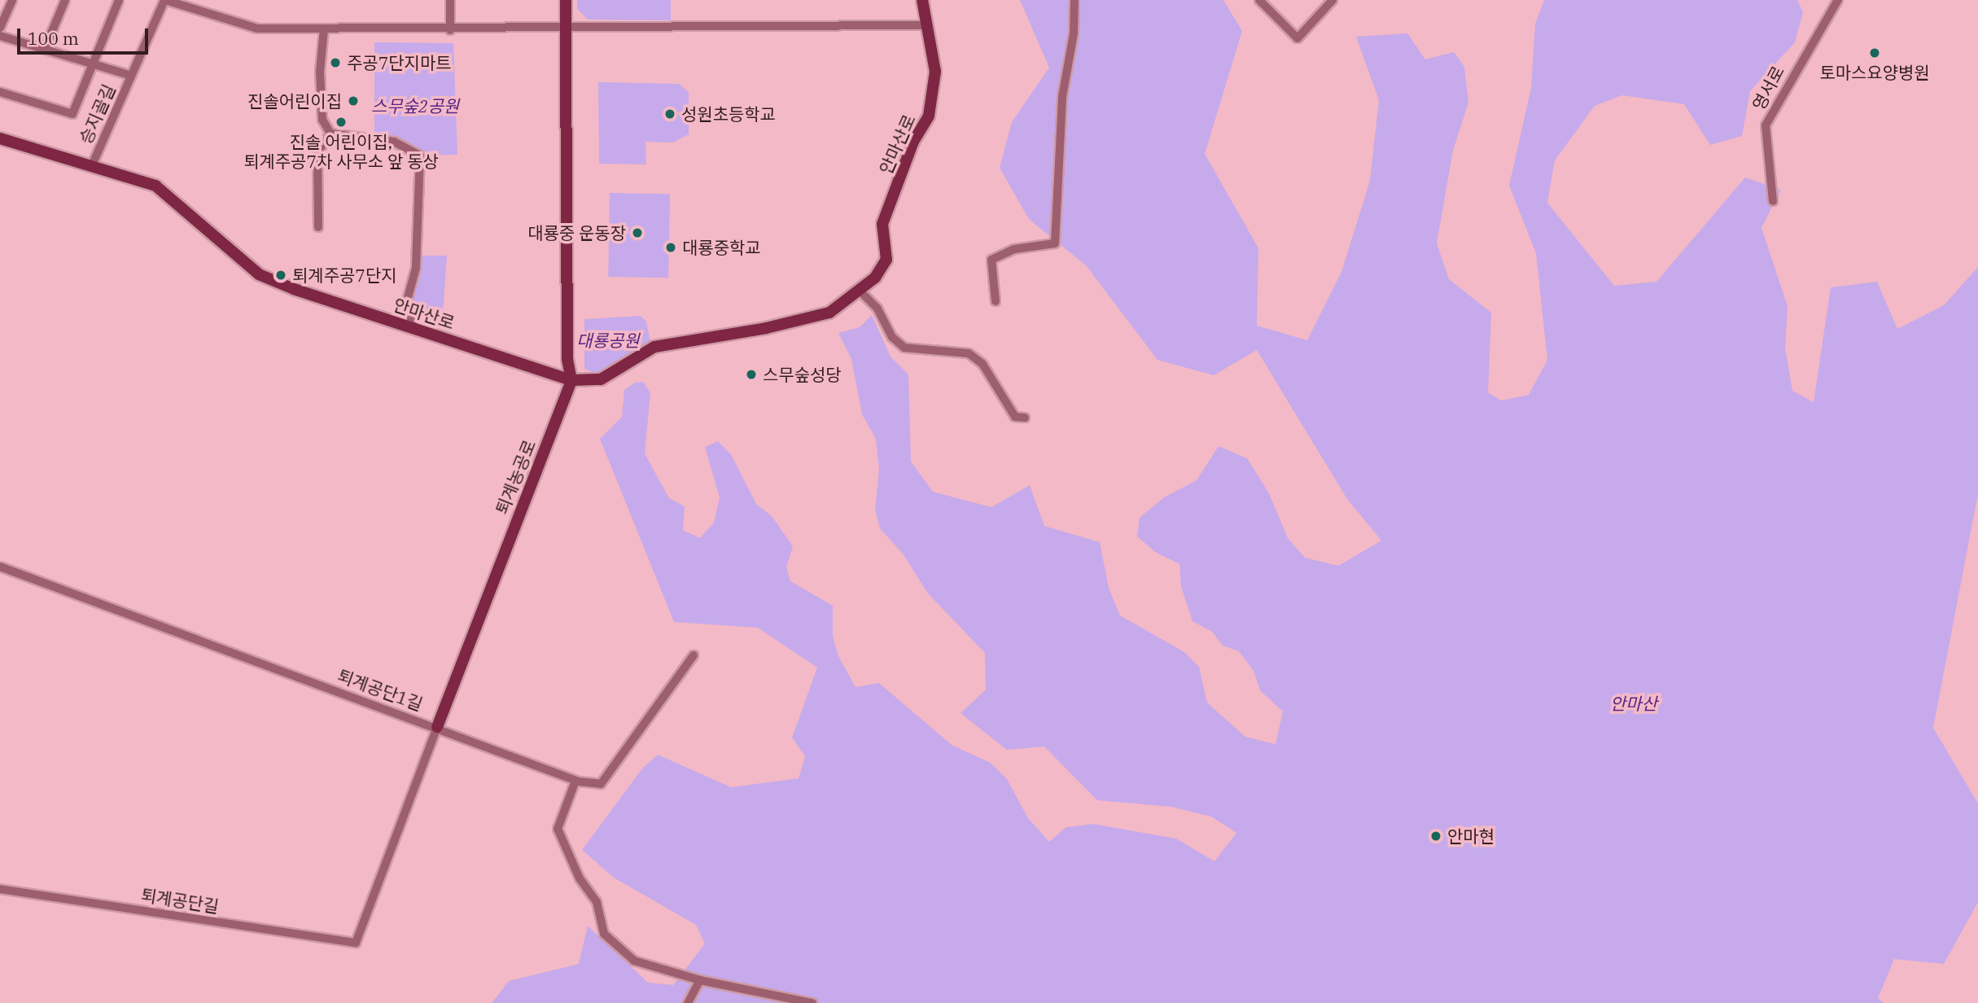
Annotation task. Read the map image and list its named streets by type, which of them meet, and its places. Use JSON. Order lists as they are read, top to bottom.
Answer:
{
  "streets": {
    "street": [
      "영서로",
      "승지골길",
      "안마산로",
      "퇴계농공로",
      "퇴계공단1길",
      "퇴계공단길"
    ]
  },
  "crossings": [
    ["승지골길", "안마산로"],
    ["안마산로", "퇴계농공로"],
    ["퇴계농공로", "퇴계공단1길"],
    ["퇴계농공로", "퇴계공단길"]
  ],
  "parks": ["스무숲2공원", "대룡공원", "안마산"],
  "places": [
    "토마스요양병원",
    "주공7단지마트",
    "진솔어린이집",
    "성원초등학교",
    "진솔 어린이집, 퇴계주공7차 사무소 앞 동상",
    "대룡중 운동장",
    "대룡중학교",
    "퇴계주공7단지",
    "스무숲성당",
    "안마현"
  ],
  "scale_bar": "100 m"
}
